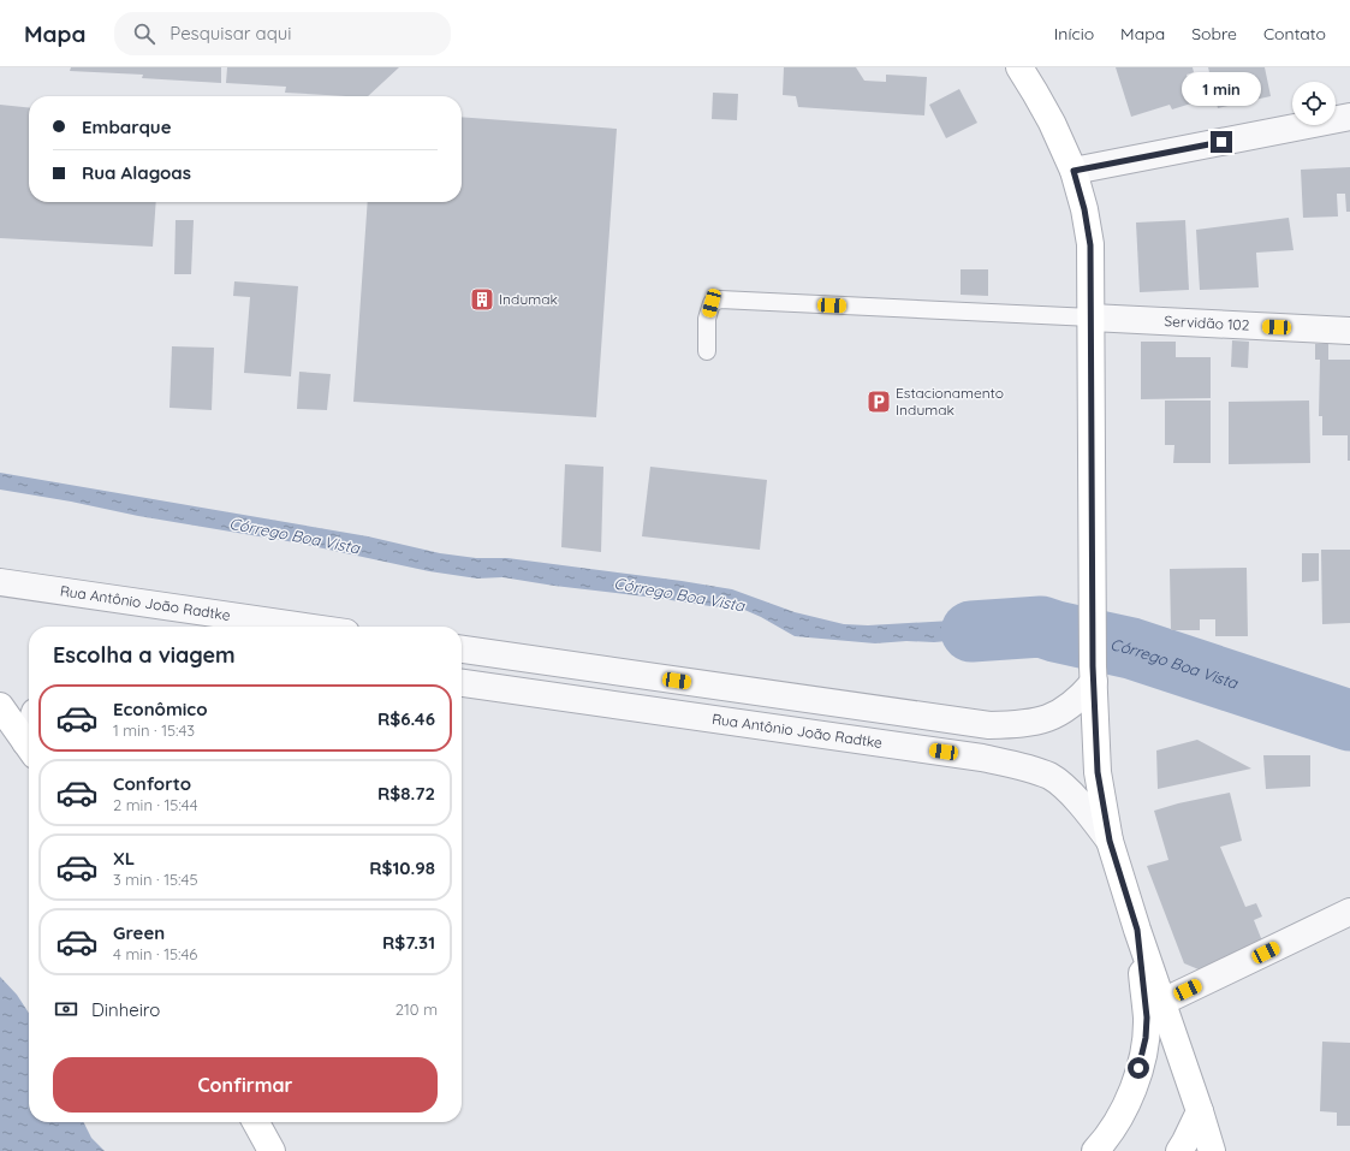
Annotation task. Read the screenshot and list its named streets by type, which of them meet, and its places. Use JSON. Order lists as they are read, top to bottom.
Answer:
{
  "streets": {
    "street": ["Servidão 102", "Rua Antônio João Radtke"]
  },
  "water": ["Córrego Boa Vista"],
  "places": {
    "building": ["Indumak"],
    "parking": ["Estacionamento Indumak"]
  },
  "page": {
    "header": "Mapa",
    "search": "Pesquisar aqui",
    "nav": [
      "Início",
      "Mapa",
      "Sobre",
      "Contato"
    ],
    "bubble": "1 min",
    "banner": ["Embarque", "Rua Alagoas"],
    "heading": "Escolha a viagem",
    "list": [
      {
        "name": "Econômico",
        "note": "1 min · 15:43",
        "value": "R$6.46"
      },
      {
        "name": "Conforto",
        "note": "2 min · 15:44",
        "value": "R$8.72"
      },
      {
        "name": "XL",
        "note": "3 min · 15:45",
        "value": "R$10.98"
      },
      {
        "name": "Green",
        "note": "4 min · 15:46",
        "value": "R$7.31"
      }
    ],
    "pay": ["Dinheiro", "210 m"],
    "buttons": "Confirmar"
  }
}
